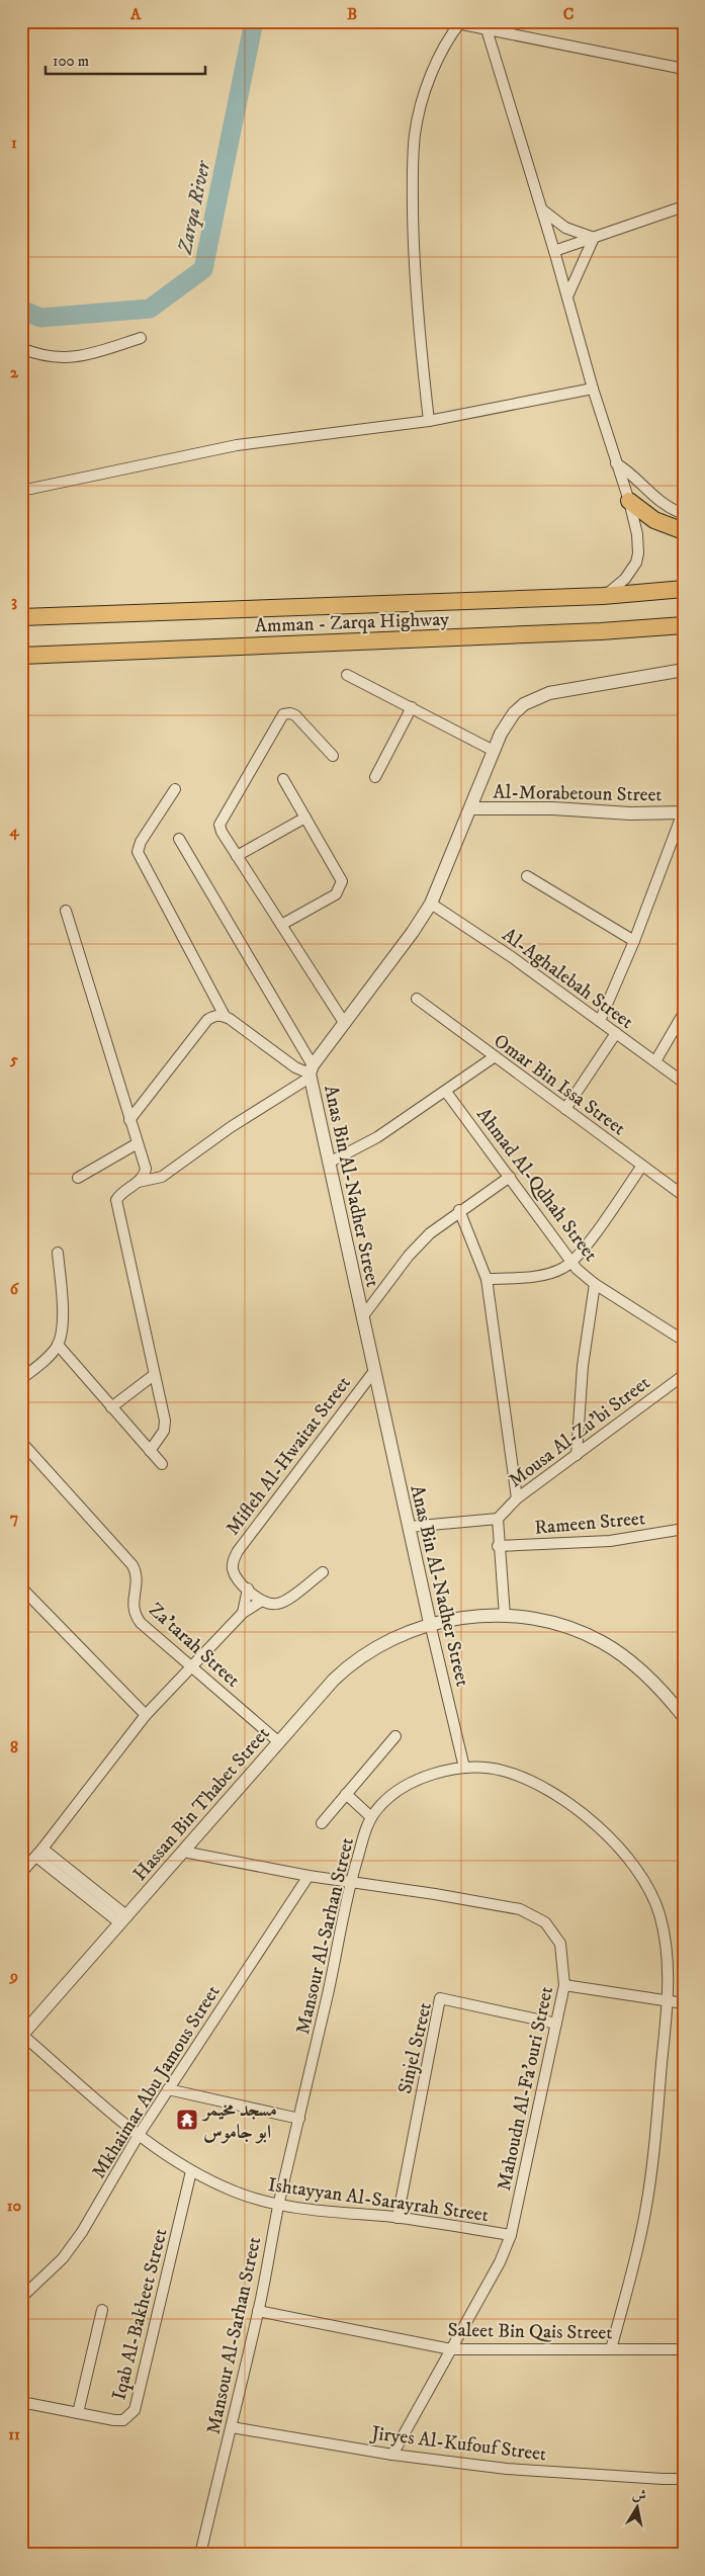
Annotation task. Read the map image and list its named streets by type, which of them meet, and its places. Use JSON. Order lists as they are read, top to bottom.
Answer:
{
  "streets": {
    "highway": ["Amman - Zarqa Highway"],
    "street": [
      "Al-Morabetoun Street",
      "Al-Aghalebah Street",
      "Omar Bin Issa Street",
      "Ahmad Al-Qdhah Street",
      "Anas Bin Al-Nadher Street",
      "Mousa Al-Zu’bi Street",
      "Mifleh Al-Hwaitat Street",
      "Rameen Street",
      "Za’tarah Street",
      "Hassan Bin Thabet Street",
      "Mansour Al-Sarhan Street",
      "Sinjel Street",
      "Mkhaimar Abu Jamous Street",
      "Mahoudn Al-Fa’ouri Street",
      "Ishtayyan Al-Sarayrah Street",
      "Iqab Al-Bakheet Street",
      "Saleet Bin Qais Street",
      "Jiryes Al-Kufouf Street"
    ]
  },
  "crossings": [
    ["Al-Morabetoun Street", "Anas Bin Al-Nadher Street"],
    ["Al-Aghalebah Street", "Anas Bin Al-Nadher Street"],
    ["Anas Bin Al-Nadher Street", "Mifleh Al-Hwaitat Street"],
    ["Anas Bin Al-Nadher Street", "Hassan Bin Thabet Street"],
    ["Anas Bin Al-Nadher Street", "Mansour Al-Sarhan Street"],
    ["Za’tarah Street", "Hassan Bin Thabet Street"],
    ["Hassan Bin Thabet Street", "Mahoudn Al-Fa’ouri Street"],
    ["Hassan Bin Thabet Street", "Ishtayyan Al-Sarayrah Street"],
    ["Mansour Al-Sarhan Street", "Mahoudn Al-Fa’ouri Street"],
    ["Mansour Al-Sarhan Street", "Ishtayyan Al-Sarayrah Street"],
    ["Mansour Al-Sarhan Street", "Saleet Bin Qais Street"],
    ["Mansour Al-Sarhan Street", "Jiryes Al-Kufouf Street"],
    ["Sinjel Street", "Mahoudn Al-Fa’ouri Street"],
    ["Sinjel Street", "Ishtayyan Al-Sarayrah Street"],
    ["Mkhaimar Abu Jamous Street", "Mahoudn Al-Fa’ouri Street"],
    ["Mkhaimar Abu Jamous Street", "Ishtayyan Al-Sarayrah Street"],
    ["Mahoudn Al-Fa’ouri Street", "Ishtayyan Al-Sarayrah Street"],
    ["Mahoudn Al-Fa’ouri Street", "Saleet Bin Qais Street"],
    ["Mahoudn Al-Fa’ouri Street", "Jiryes Al-Kufouf Street"],
    ["Ishtayyan Al-Sarayrah Street", "Iqab Al-Bakheet Street"]
  ],
  "water": ["Zarqa River"],
  "places": {
    "temple": ["مسجد مخيمر ابو جاموس"]
  },
  "scale_bar": "100 m",
  "north": "top",
  "grid": {
    "columns": ["A", "B", "C"],
    "rows": [
      "1",
      "2",
      "3",
      "4",
      "5",
      "6",
      "7",
      "8",
      "9",
      "10",
      "11"
    ]
  }
}
